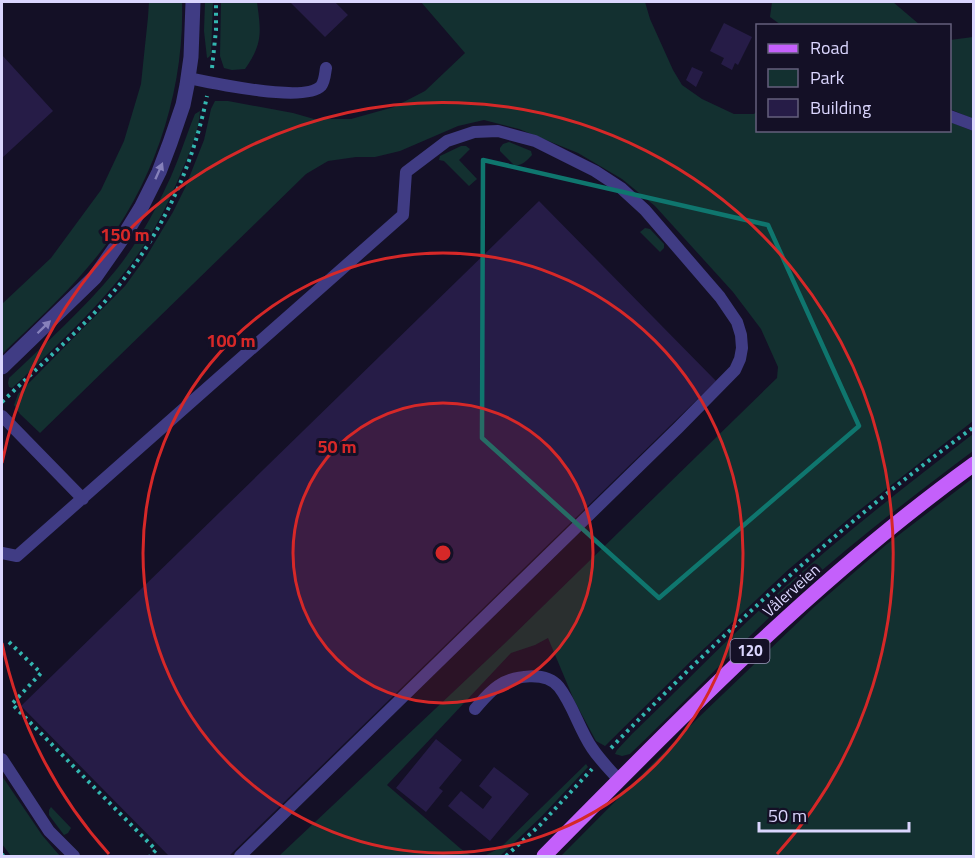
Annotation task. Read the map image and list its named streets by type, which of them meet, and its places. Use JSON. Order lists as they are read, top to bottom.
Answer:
{
  "streets": {
    "main road": ["Vålerveien", "120"]
  },
  "legend": ["Road", "Park", "Building"],
  "scale_bar": "50 m",
  "rings": ["150 m", "100 m", "50 m"]
}
